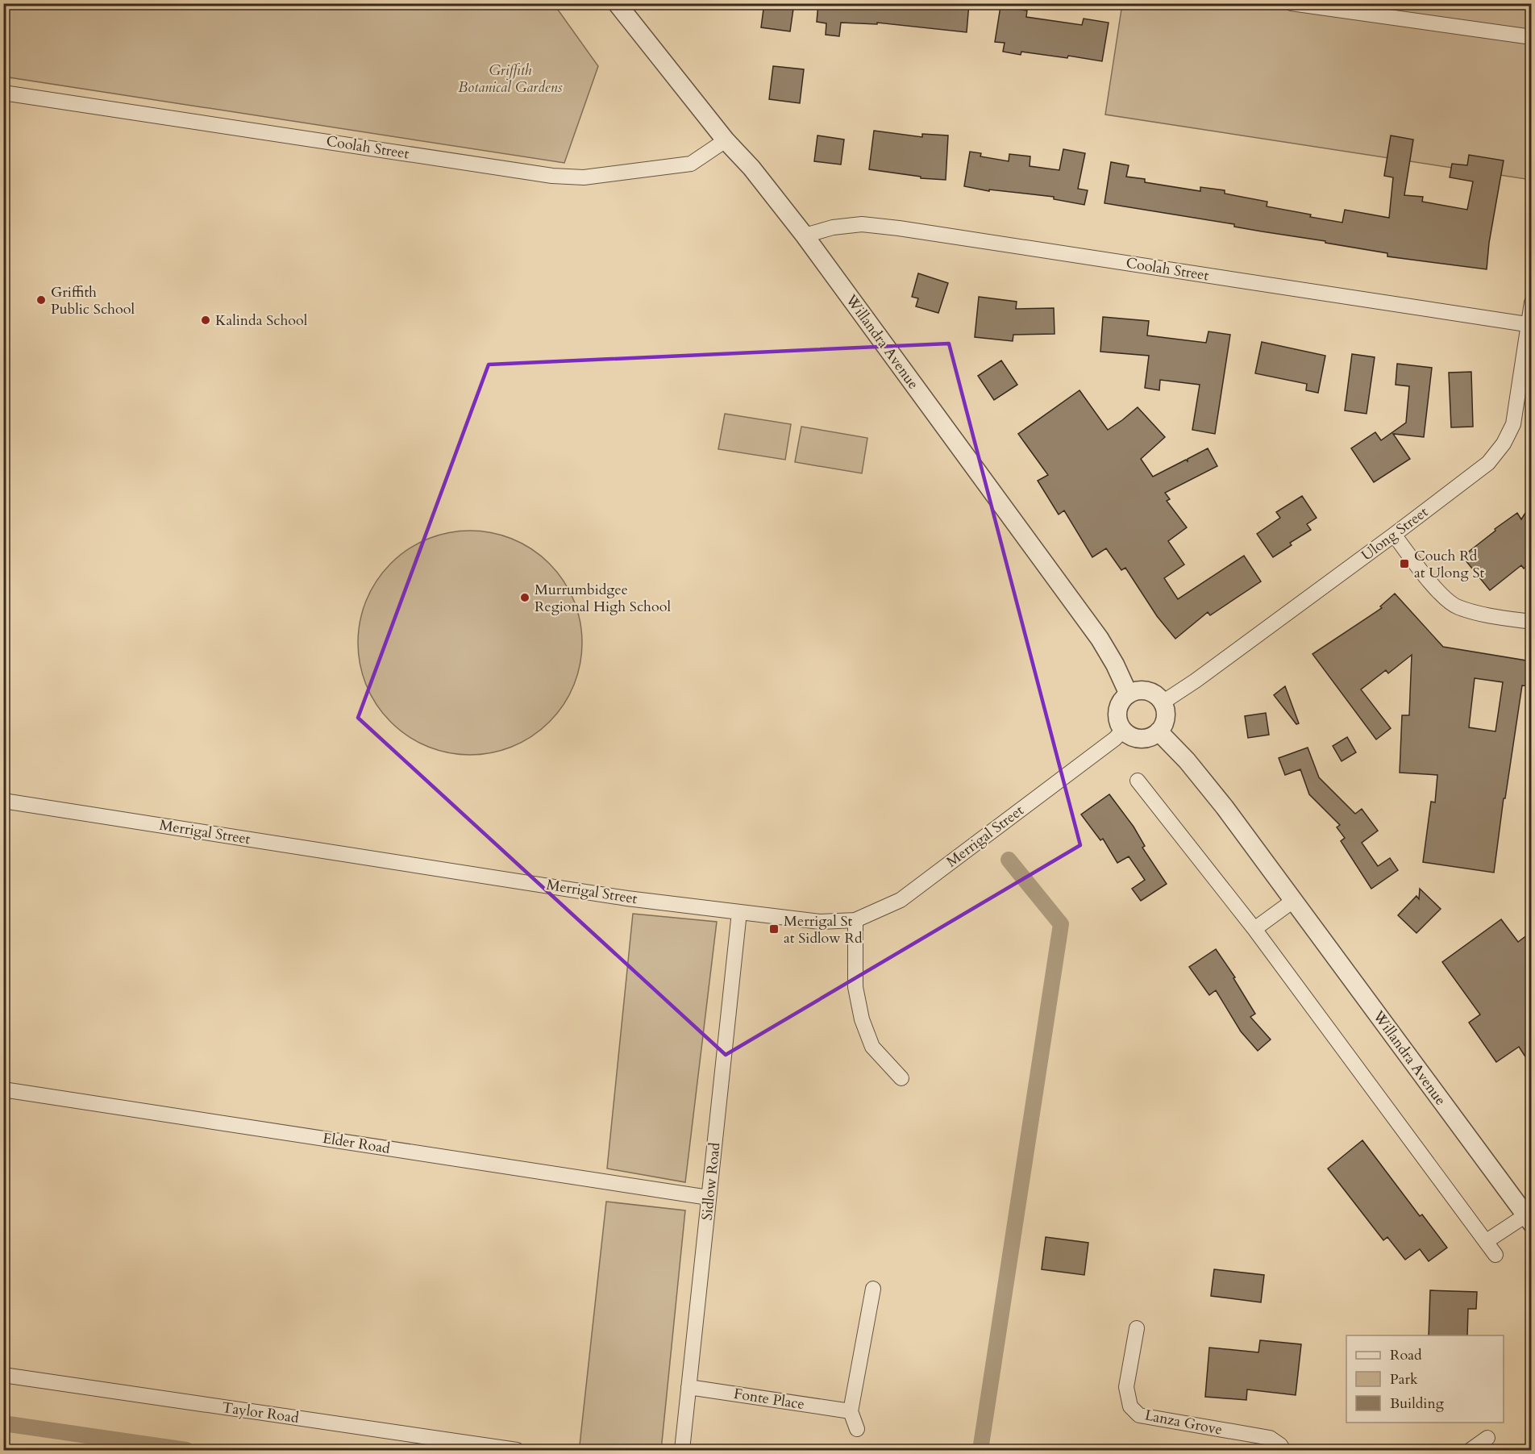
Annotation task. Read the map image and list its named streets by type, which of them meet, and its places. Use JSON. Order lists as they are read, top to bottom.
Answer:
{
  "streets": {
    "street": [
      "Coolah Street",
      "Willandra Avenue",
      "Ulong Street",
      "Merrigal Street",
      "Elder Road",
      "Sidlow Road",
      "Fonte Place",
      "Taylor Road",
      "Lanza Grove"
    ]
  },
  "crossings": [
    ["Coolah Street", "Willandra Avenue"],
    ["Coolah Street", "Ulong Street"],
    ["Willandra Avenue", "Ulong Street"],
    ["Willandra Avenue", "Merrigal Street"],
    ["Ulong Street", "Merrigal Street"],
    ["Merrigal Street", "Sidlow Road"],
    ["Elder Road", "Sidlow Road"],
    ["Sidlow Road", "Fonte Place"]
  ],
  "parks": ["Griffith Botanical Gardens"],
  "places": {
    "other": ["Griffith Public School", "Kalinda School", "Murrumbidgee Regional High School"],
    "transit": ["Couch Rd at Ulong St", "Merrigal St at Sidlow Rd"]
  },
  "legend": ["Road", "Park", "Building"]
}
